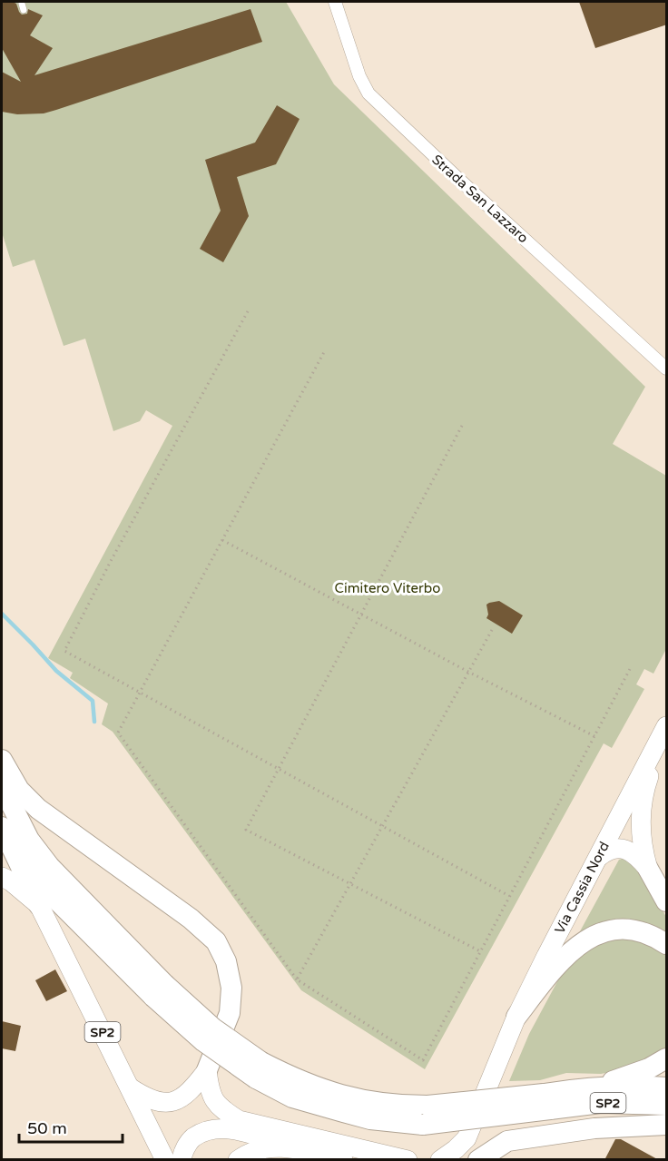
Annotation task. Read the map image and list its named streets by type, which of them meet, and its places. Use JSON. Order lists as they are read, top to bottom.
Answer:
{
  "streets": {
    "highway": ["SP2"],
    "main road": ["Via Cassia Nord"],
    "street": ["Strada San Lazzaro"]
  },
  "parks": ["Cimitero Viterbo"],
  "scale_bar": "50 m"
}
